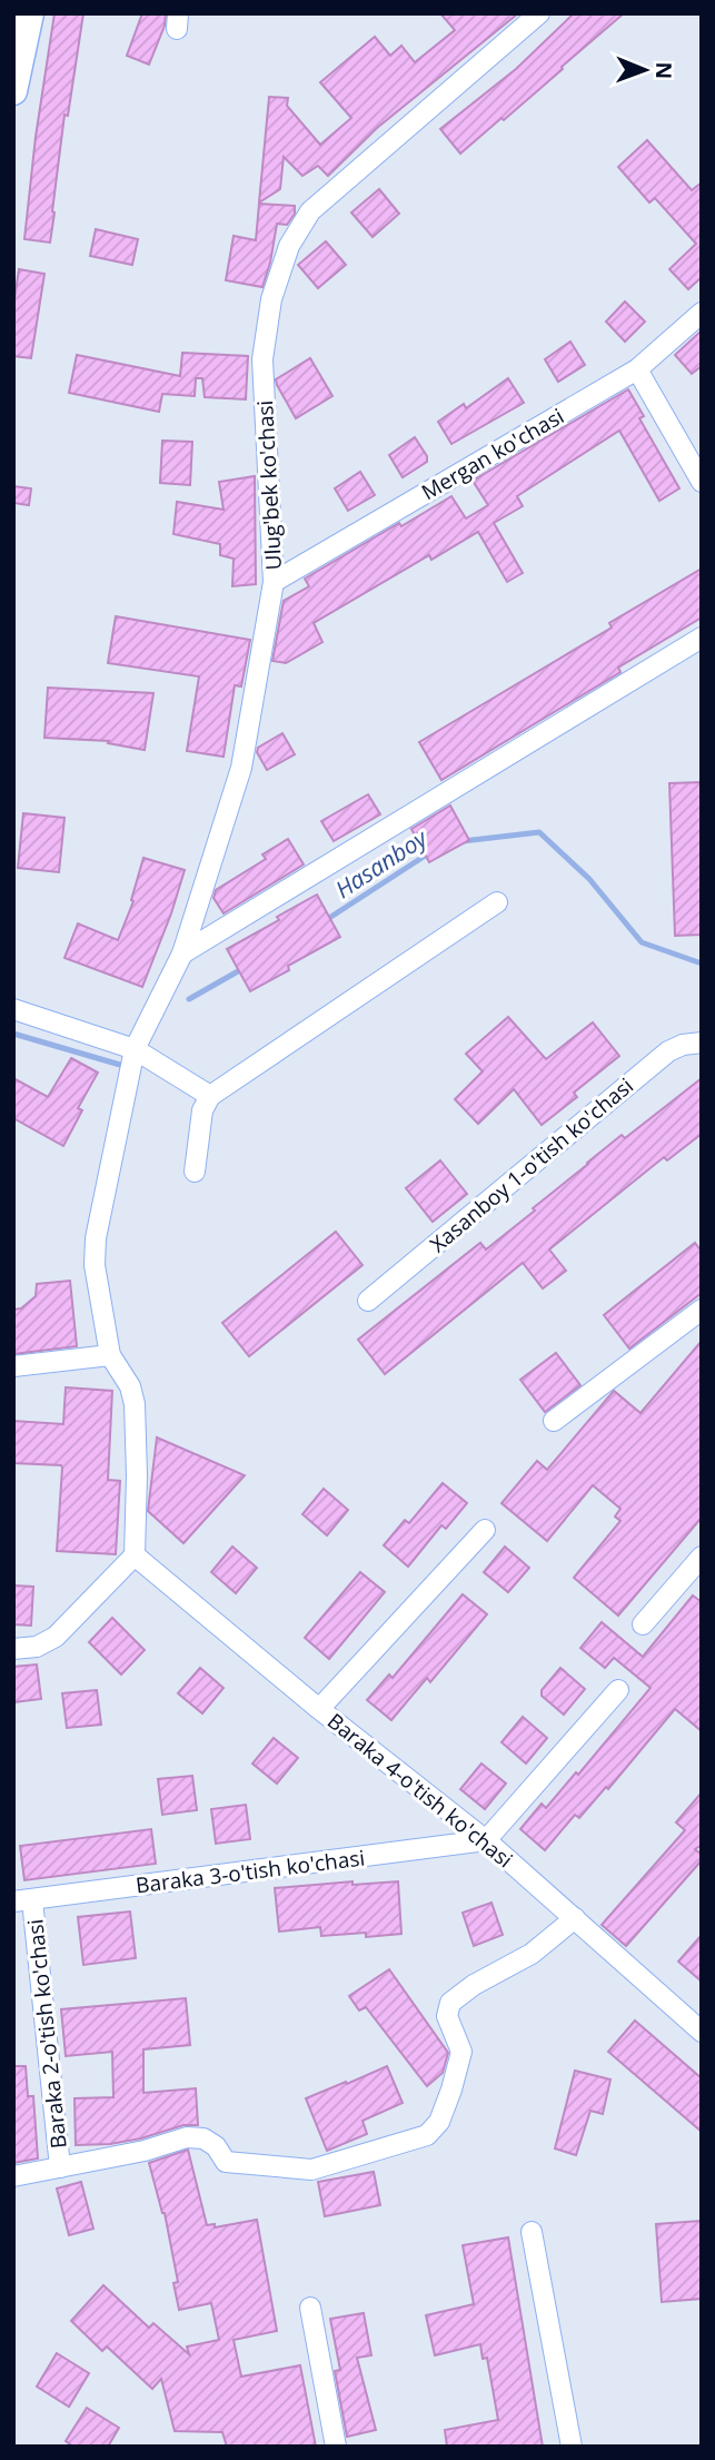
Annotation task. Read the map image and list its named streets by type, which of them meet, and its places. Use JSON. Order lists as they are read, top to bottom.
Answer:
{
  "streets": {
    "street": [
      "Mergan ko'chasi",
      "Ulug'bek ko'chasi",
      "Xasanboy 1-o'tish ko'chasi",
      "Baraka 4-o'tish ko'chasi",
      "Baraka 3-o'tish ko'chasi",
      "Baraka 2-o'tish ko'chasi"
    ]
  },
  "crossings": [
    ["Mergan ko'chasi", "Ulug'bek ko'chasi"],
    ["Baraka 4-o'tish ko'chasi", "Baraka 3-o'tish ko'chasi"],
    ["Baraka 4-o'tish ko'chasi", "Baraka 2-o'tish ko'chasi"],
    ["Baraka 3-o'tish ko'chasi", "Baraka 2-o'tish ko'chasi"]
  ],
  "water": ["Hasanboy"],
  "north": "right"
}
